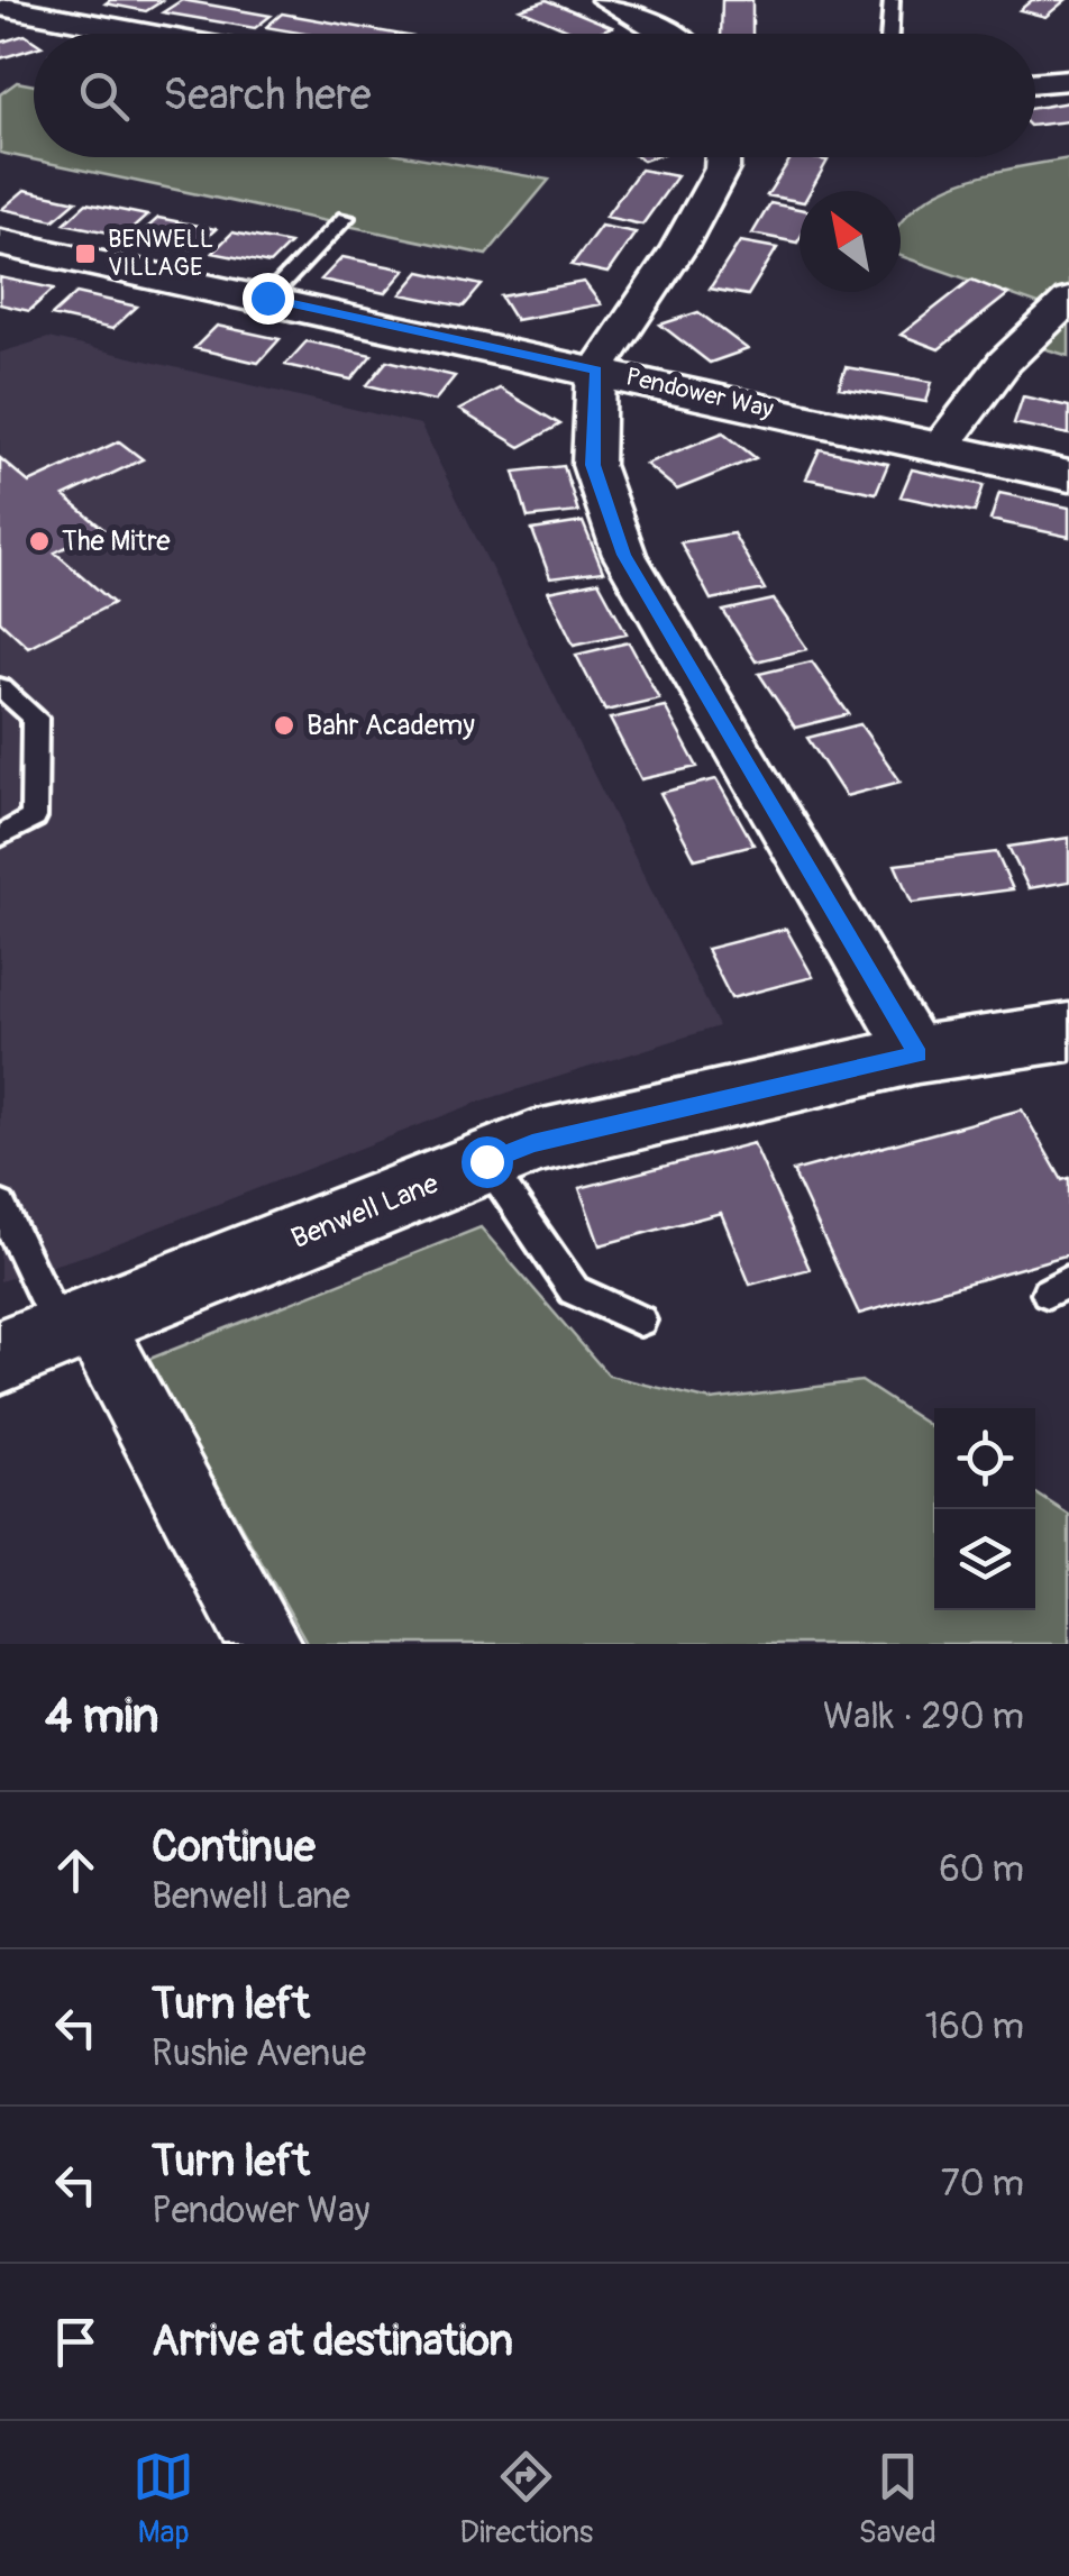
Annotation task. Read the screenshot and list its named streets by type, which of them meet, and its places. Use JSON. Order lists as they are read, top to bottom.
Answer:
{
  "streets": {
    "street": ["Pendower Way", "Benwell Lane"]
  },
  "places": {
    "transit": ["BENWELL VILLAGE"],
    "other": ["The Mitre", "Bahr Academy"]
  },
  "north": "top left",
  "page": {
    "search": "Search here",
    "heading": ["4 min", "Walk · 290 m"],
    "list": [
      ["Continue", "Benwell Lane", "60 m"],
      ["Turn left", "Rushie Avenue", "160 m"],
      ["Turn left", "Pendower Way", "70 m"],
      "Arrive at destination"
    ],
    "nav": ["Map", "Directions", "Saved"]
  }
}
